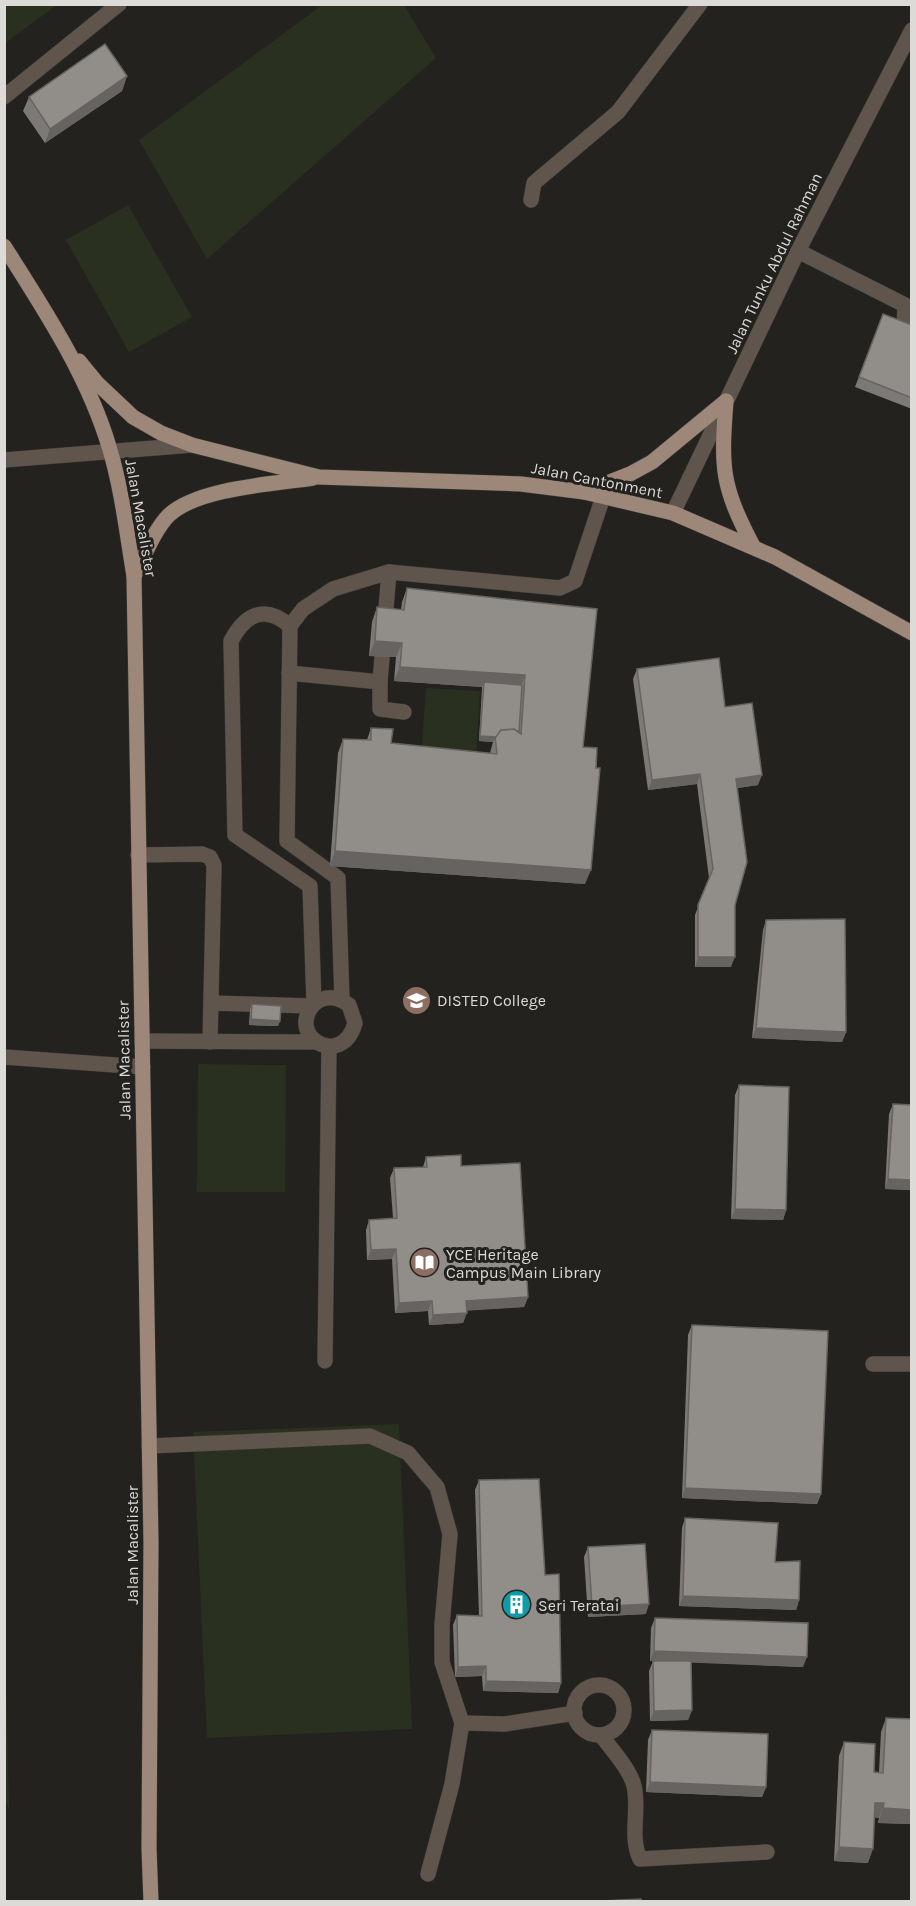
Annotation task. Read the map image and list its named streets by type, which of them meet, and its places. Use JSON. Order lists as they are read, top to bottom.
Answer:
{
  "streets": {
    "main road": ["Jalan Cantonment", "Jalan Macalister"],
    "street": ["Jalan Tunku Abdul Rahman"]
  },
  "crossings": [
    ["Jalan Tunku Abdul Rahman", "Jalan Cantonment"]
  ],
  "places": {
    "school or university": ["DISTED College"],
    "library": ["YCE Heritage Campus Main Library"],
    "building": ["Seri Teratai"]
  }
}
